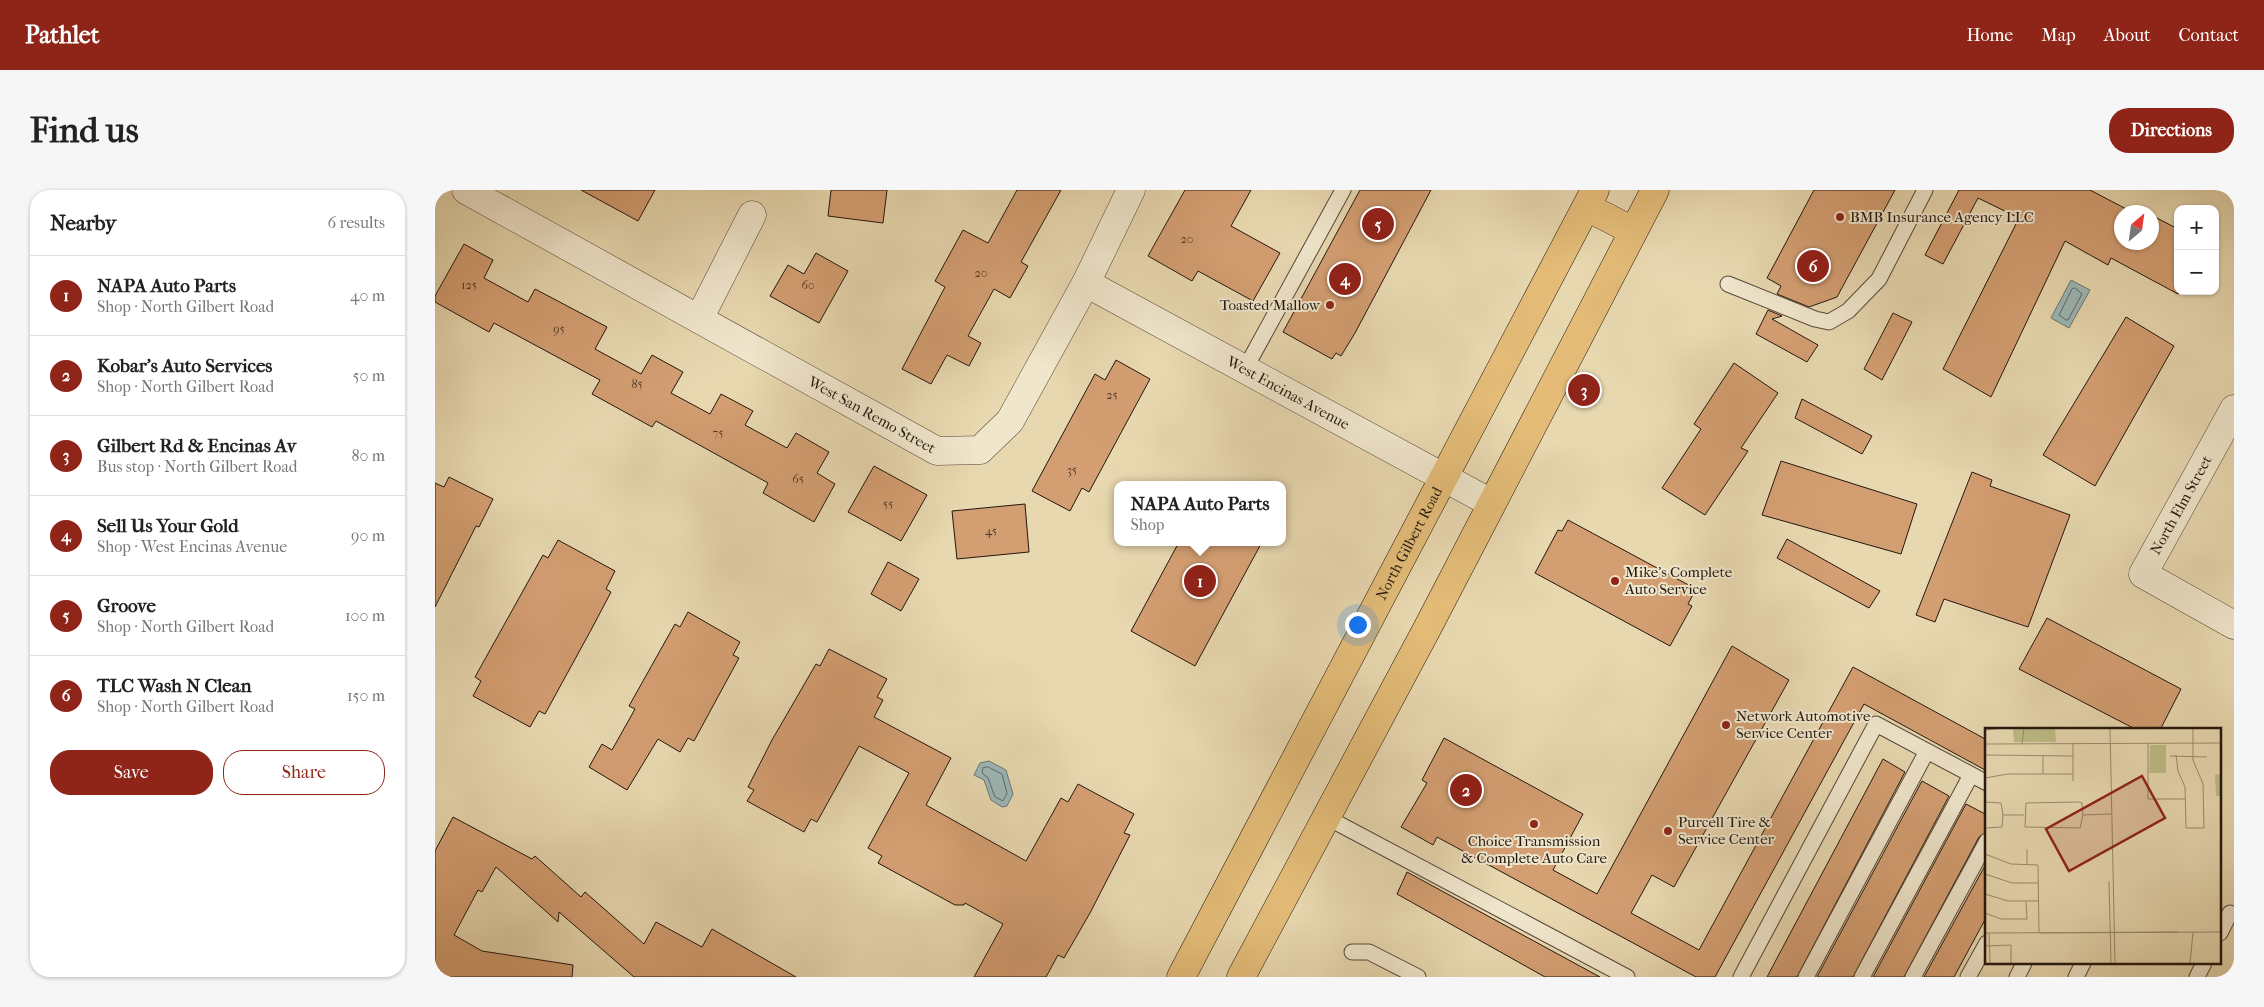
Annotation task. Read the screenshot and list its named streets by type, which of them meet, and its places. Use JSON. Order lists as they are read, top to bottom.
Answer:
{
  "streets": {
    "main road": ["North Gilbert Road"],
    "street": ["West Encinas Avenue", "West San Remo Street", "North Elm Street"]
  },
  "crossings": [
    ["West Encinas Avenue", "West San Remo Street"],
    ["West Encinas Avenue", "North Gilbert Road"]
  ],
  "places": [
    "BMB Insurance Agency LLC",
    "Toasted Mallow",
    "Mike's Complete Auto Service",
    "Network Automotive Service Center",
    "Choice Transmission & Complete Auto Care",
    "Purcell Tire & Service Center"
  ],
  "house_numbers": [
    "20",
    "20",
    "125",
    "60",
    "95",
    "85",
    "25",
    "75",
    "35",
    "65",
    "55",
    "45"
  ],
  "north": "top right",
  "page": {
    "header": "Pathlet",
    "nav": [
      "Home",
      "Map",
      "About",
      "Contact"
    ],
    "buttons": [
      "Directions",
      ["Save", "Share"]
    ],
    "title": "Find us",
    "heading": ["Nearby", "6 results"],
    "map_buttons": ["+", "−"],
    "pins": [
      "5",
      "6",
      "4",
      "3",
      "1",
      "2"
    ],
    "list": [
      {
        "mark": "1",
        "name": "NAPA Auto Parts",
        "note": "Shop · North Gilbert Road",
        "value": "40 m"
      },
      {
        "mark": "2",
        "name": "Kobar's Auto Services",
        "note": "Shop · North Gilbert Road",
        "value": "50 m"
      },
      {
        "mark": "3",
        "name": "Gilbert Rd & Encinas Av",
        "note": "Bus stop · North Gilbert Road",
        "value": "80 m"
      },
      {
        "mark": "4",
        "name": "Sell Us Your Gold",
        "note": "Shop · West Encinas Avenue",
        "value": "90 m"
      },
      {
        "mark": "5",
        "name": "Groove",
        "note": "Shop · North Gilbert Road",
        "value": "100 m"
      },
      {
        "mark": "6",
        "name": "TLC Wash N Clean",
        "note": "Shop · North Gilbert Road",
        "value": "150 m"
      }
    ],
    "popup": ["NAPA Auto Parts", "Shop"]
  }
}
